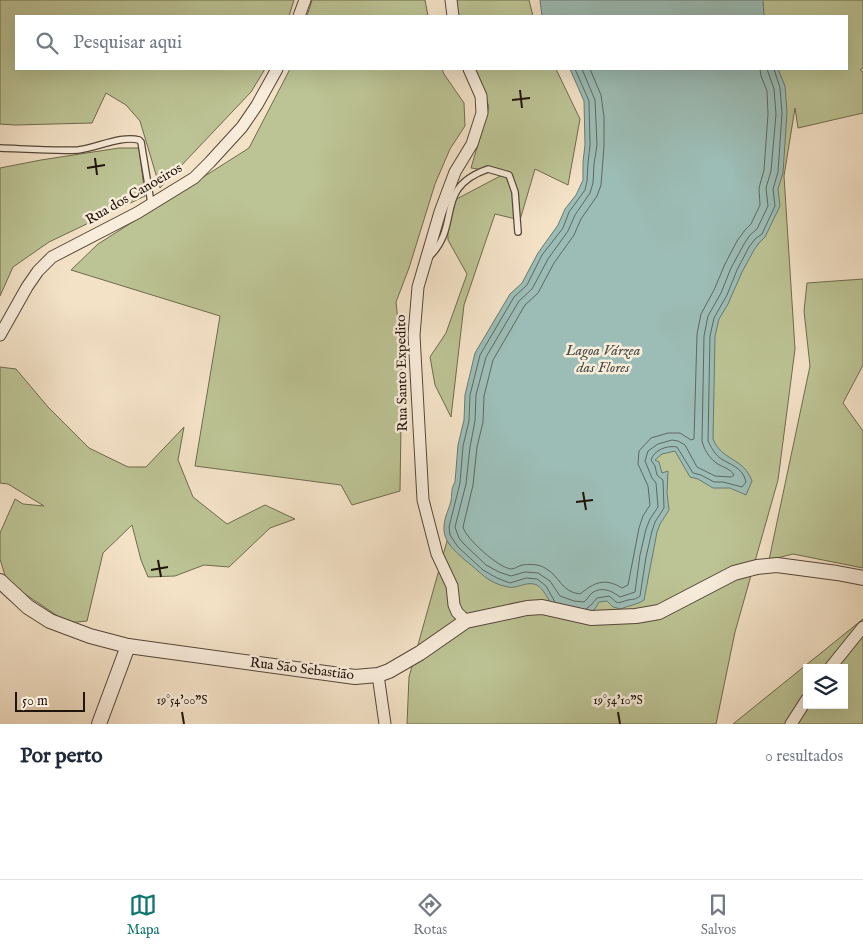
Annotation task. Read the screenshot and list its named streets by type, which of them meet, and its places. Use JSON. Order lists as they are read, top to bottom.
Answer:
{
  "streets": {
    "street": ["Rua dos Canoeiros", "Rua Santo Expedito", "Rua São Sebastião"]
  },
  "crossings": [
    ["Rua Santo Expedito", "Rua São Sebastião"]
  ],
  "water": ["Lagoa Várzea das Flores"],
  "scale_bar": "50 m",
  "page": {
    "search": "Pesquisar aqui",
    "scale": "50 m",
    "heading": ["Por perto", "0 resultados"],
    "nav": ["Mapa", "Rotas", "Salvos"]
  },
  "coordinates": ["19°54'00\"S", "19°54'10\"S"]
}
